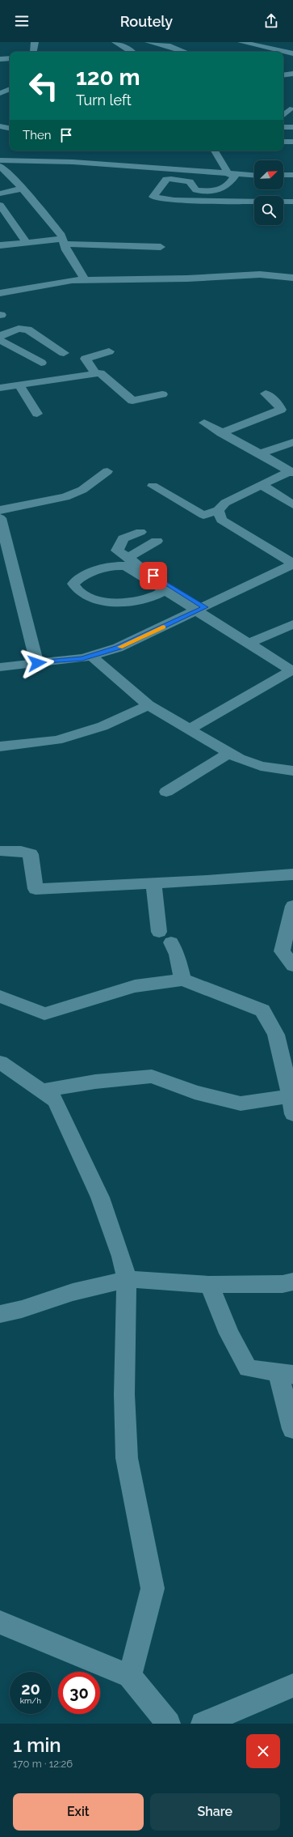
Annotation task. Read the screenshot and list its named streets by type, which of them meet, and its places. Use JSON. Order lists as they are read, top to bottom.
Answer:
{
  "north": "top right",
  "page": {
    "header": "Routely",
    "turn": ["120 m", "Turn left"],
    "then": "Then",
    "speed": "20 km/h",
    "limit": "30",
    "heading": ["1 min", "170 m · 12:26"],
    "buttons": ["Exit", "Share"]
  }
}
